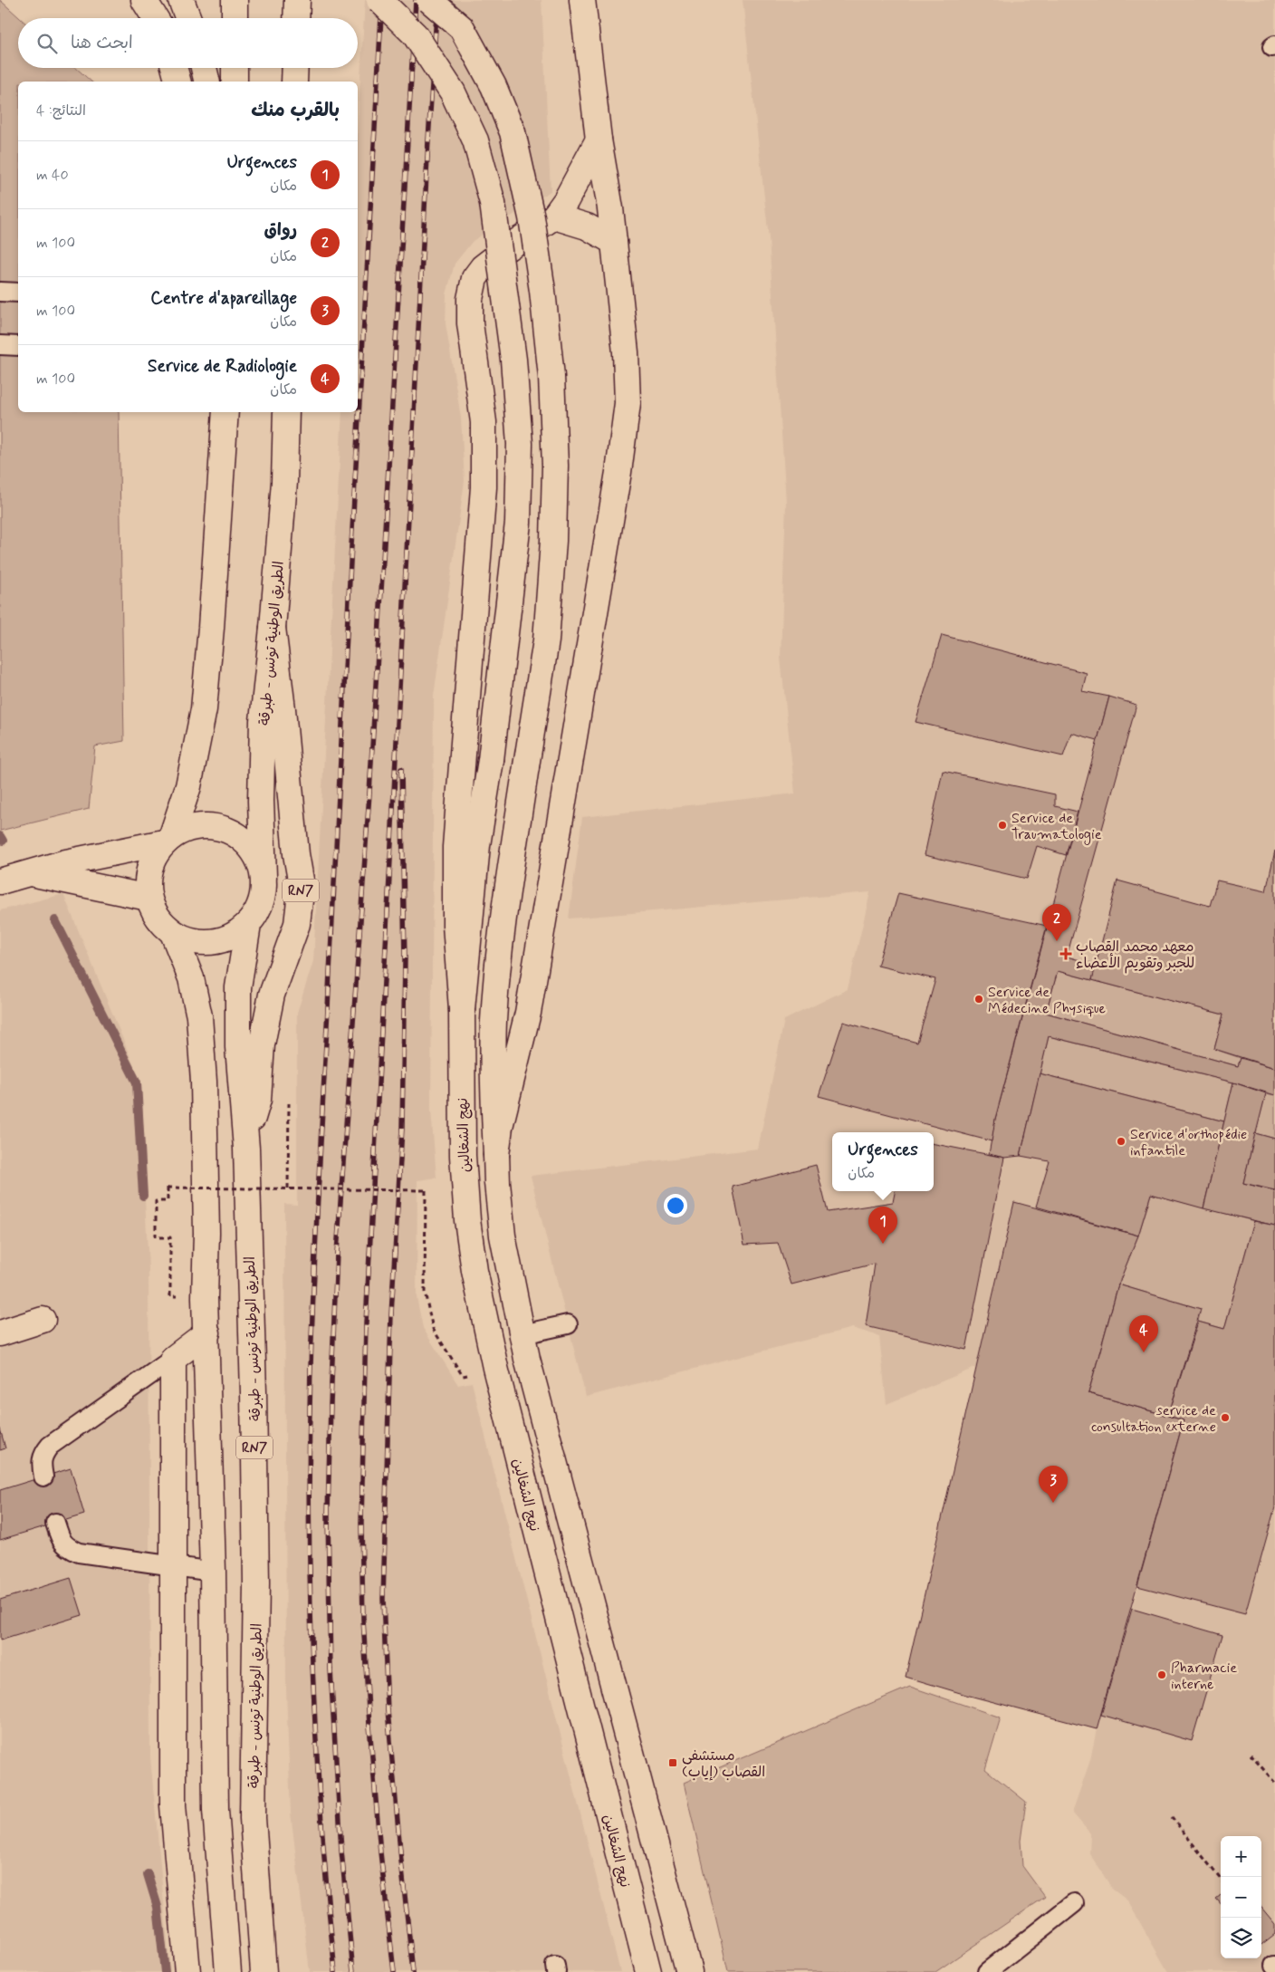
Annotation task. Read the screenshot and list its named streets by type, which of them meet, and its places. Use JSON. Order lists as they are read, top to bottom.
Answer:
{
  "streets": {
    "main road": ["الطريق الوطنية تونس - طبرقة", "RN7", "نهج الشغالين"]
  },
  "crossings": [
    ["الطريق الوطنية تونس - طبرقة", "RN7"]
  ],
  "places": {
    "other": [
      "Service de Traumatologie",
      "Service de Médecine Physique",
      "Service d'orthopédie infantile",
      "service de consultation externe",
      "Pharmacie interne"
    ],
    "health": ["معهد محمد القصاب للجبر وتقويم الأعضاء"],
    "transit": ["مستشفى القصاب (إياب)"]
  },
  "page": {
    "search": "ابحث هنا",
    "heading": ["بالقرب منك", "النتائج: 4"],
    "list": [
      {
        "mark": "1",
        "name": "Urgences",
        "note": "مكان",
        "value": "40 m"
      },
      {
        "mark": "2",
        "name": "رواق",
        "note": "مكان",
        "value": "100 m"
      },
      {
        "mark": "3",
        "name": "Centre d'apareillage",
        "note": "مكان",
        "value": "100 m"
      },
      {
        "mark": "4",
        "name": "Service de Radiologie",
        "note": "مكان",
        "value": "100 m"
      }
    ],
    "pins": [
      "2",
      "1",
      "4",
      "3"
    ],
    "popup": ["Urgences", "مكان"],
    "map_buttons": ["+", "−"]
  }
}
